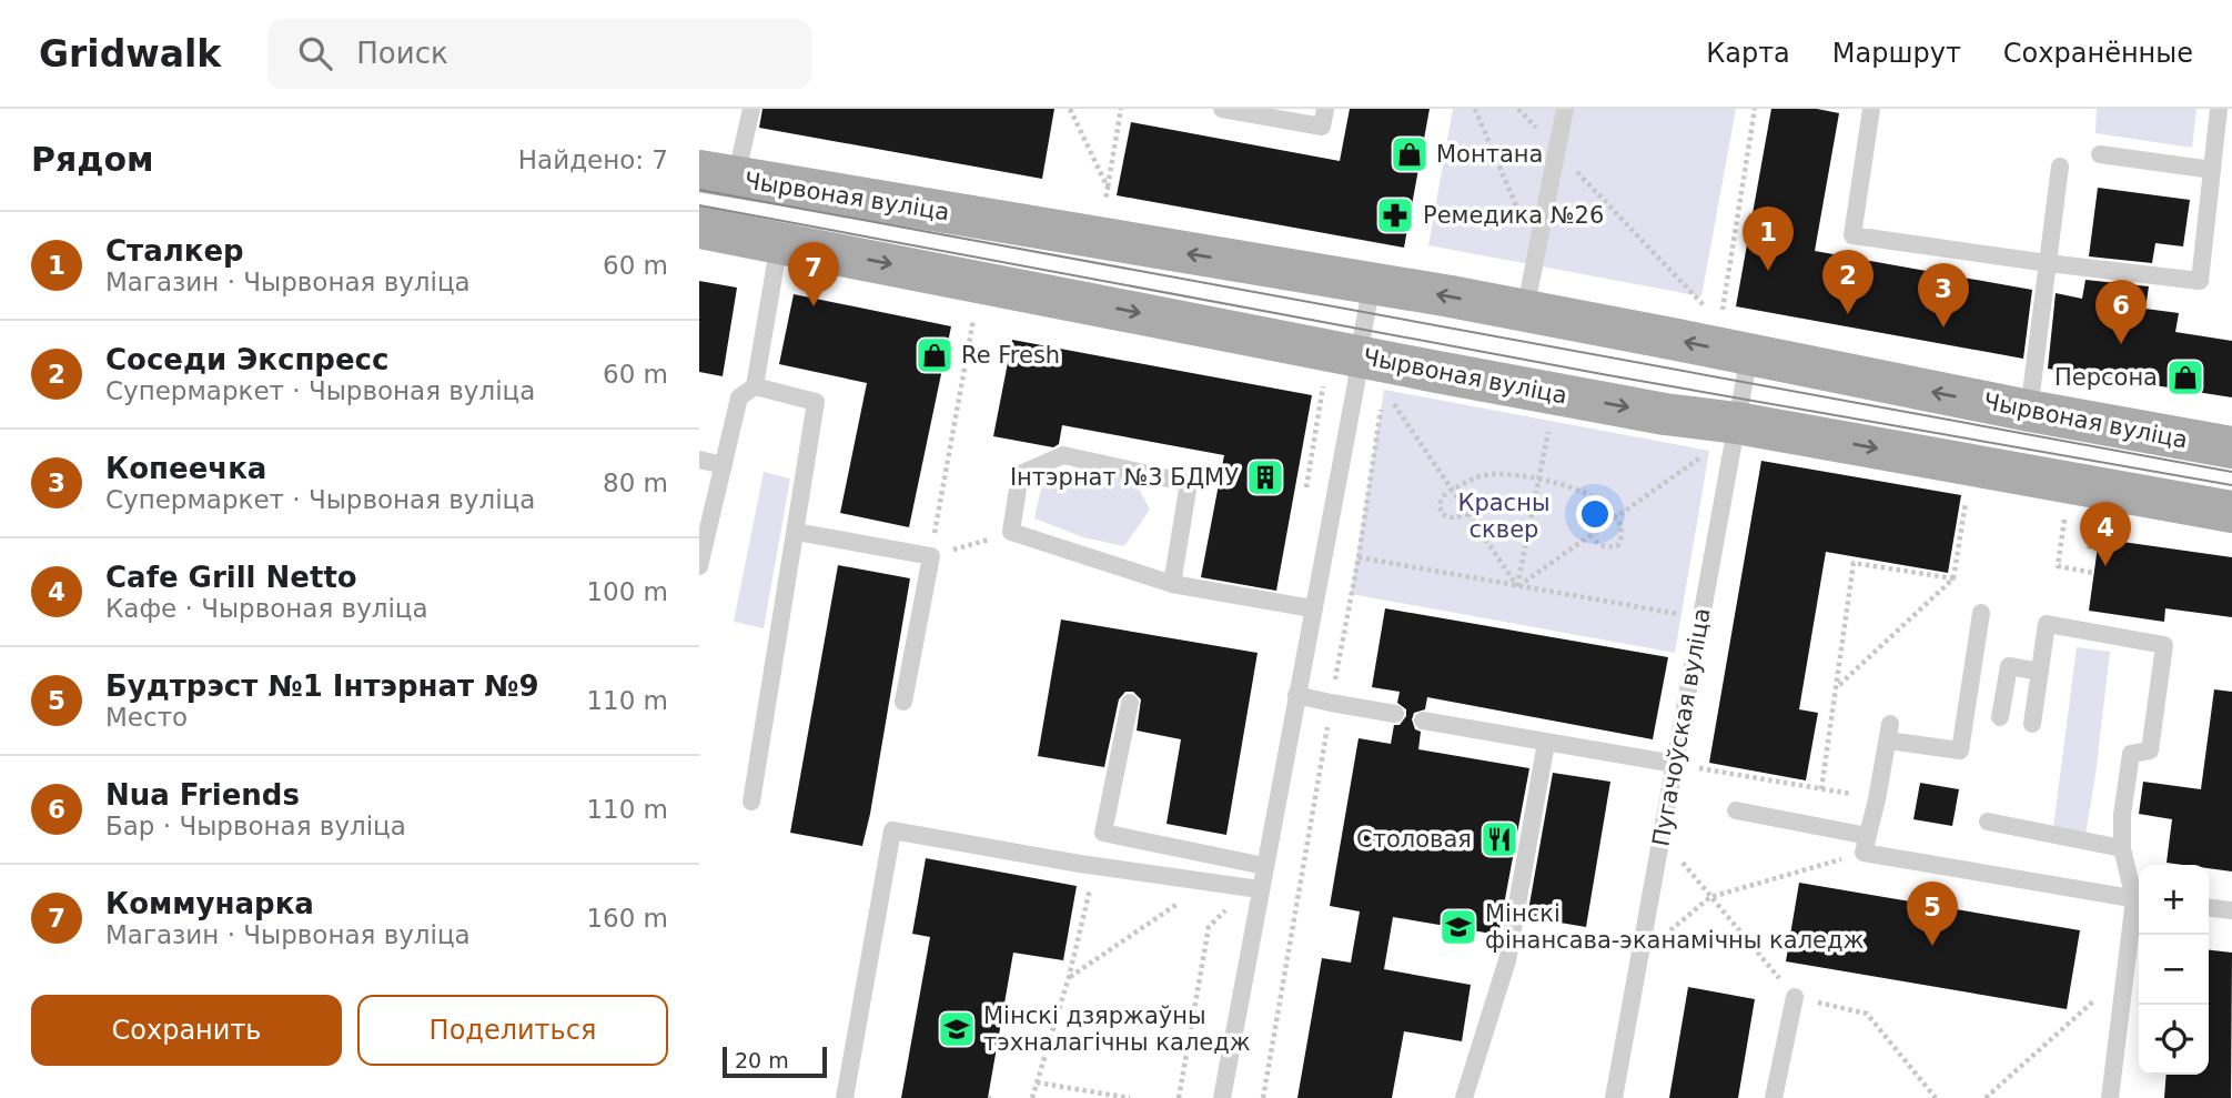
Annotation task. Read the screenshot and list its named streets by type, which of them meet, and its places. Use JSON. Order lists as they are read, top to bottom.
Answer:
{
  "streets": {
    "main road": ["Чырвоная вуліца"],
    "lane": ["Пугачоўская вуліца"]
  },
  "crossings": [
    ["Чырвоная вуліца", "Пугачоўская вуліца"]
  ],
  "parks": ["Красны сквер"],
  "places": {
    "shop": ["Монтана", "Re Fresh", "Персона"],
    "pharmacy": ["Ремедика №26"],
    "building": ["Інтэрнат №3 БДМУ"],
    "restaurant": ["Столовая"],
    "school or university": ["Мінскі фінансава-эканамічны каледж", "Мінскі дзяржаўны тэхналагічны каледж"]
  },
  "scale_bar": "20 m",
  "page": {
    "header": "Gridwalk",
    "search": "Поиск",
    "nav": ["Карта", "Маршрут", "Сохранённые"],
    "heading": ["Рядом", "Найдено: 7"],
    "pins": [
      "1",
      "7",
      "2",
      "3",
      "6",
      "4",
      "5"
    ],
    "list": [
      {
        "mark": "1",
        "name": "Сталкер",
        "note": "Магазин · Чырвоная вуліца",
        "value": "60 m"
      },
      {
        "mark": "2",
        "name": "Соседи Экспресс",
        "note": "Супермаркет · Чырвоная вуліца",
        "value": "60 m"
      },
      {
        "mark": "3",
        "name": "Копеечка",
        "note": "Супермаркет · Чырвоная вуліца",
        "value": "80 m"
      },
      {
        "mark": "4",
        "name": "Cafe Grill Netto",
        "note": "Кафе · Чырвоная вуліца",
        "value": "100 m"
      },
      {
        "mark": "5",
        "name": "Будтрэст №1 Інтэрнат №9",
        "note": "Место",
        "value": "110 m"
      },
      {
        "mark": "6",
        "name": "Nua Friends",
        "note": "Бар · Чырвоная вуліца",
        "value": "110 m"
      },
      {
        "mark": "7",
        "name": "Коммунарка",
        "note": "Магазин · Чырвоная вуліца",
        "value": "160 m"
      }
    ],
    "map_buttons": ["+", "−"],
    "buttons": ["Сохранить", "Поделиться"],
    "scale": "20 m"
  }
}
